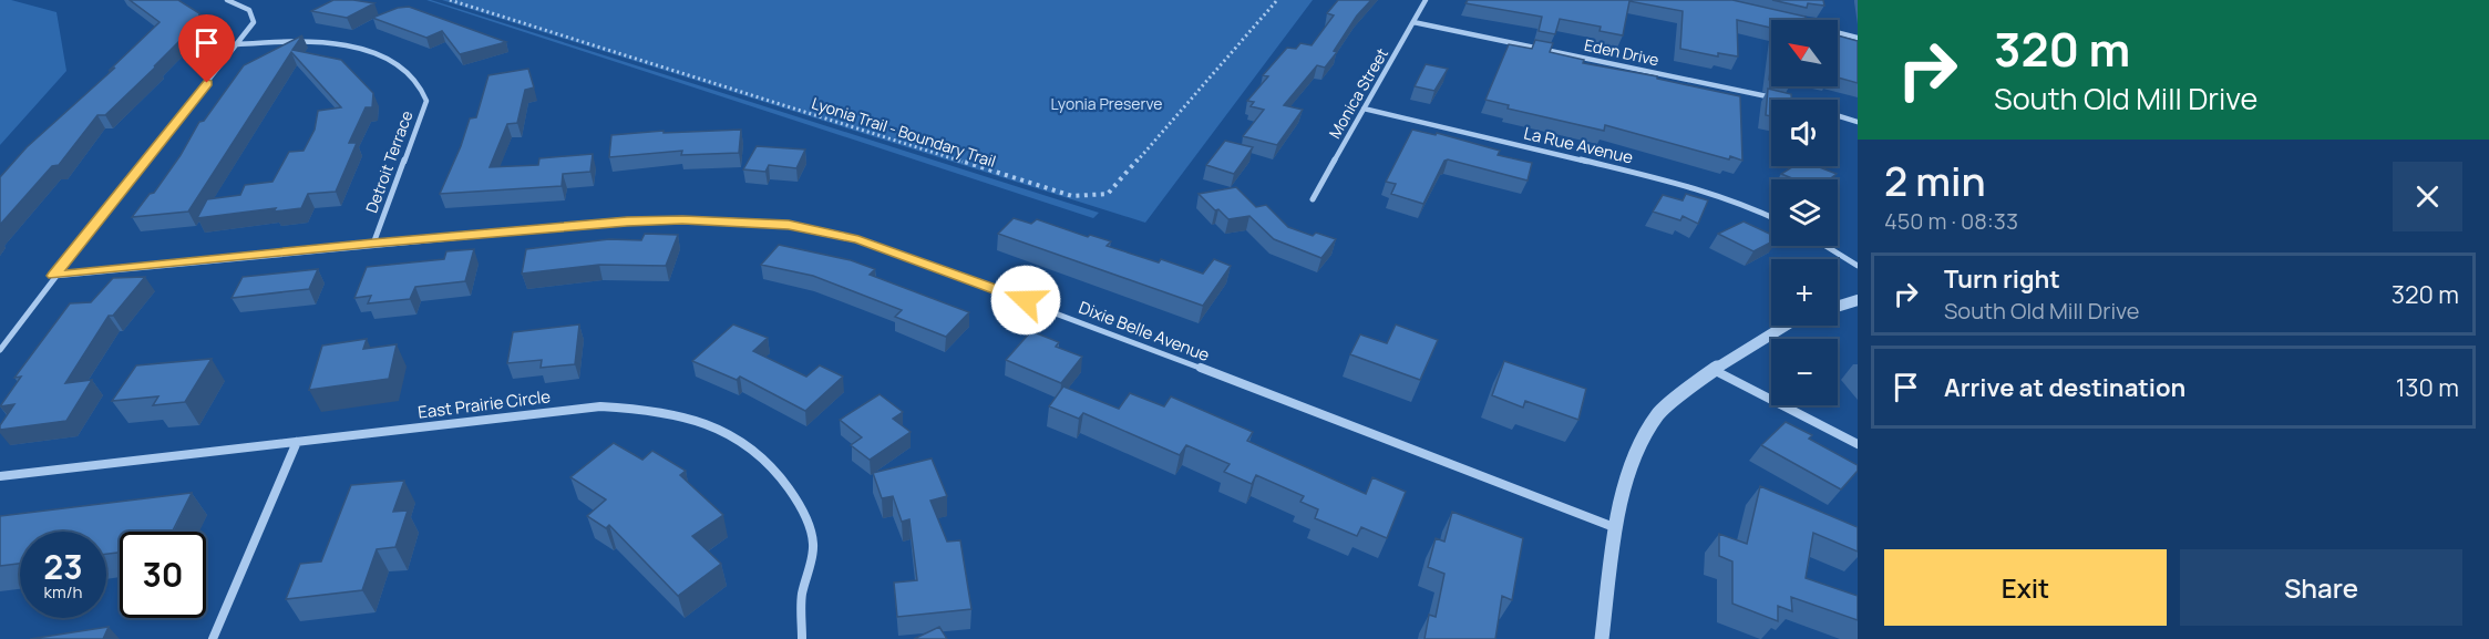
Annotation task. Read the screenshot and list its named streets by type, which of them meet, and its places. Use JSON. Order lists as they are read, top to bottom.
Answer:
{
  "streets": {
    "street": [
      "Eden Drive",
      "Monica Street",
      "La Rue Avenue",
      "Detroit Terrace",
      "Dixie Belle Avenue",
      "East Prairie Circle"
    ],
    "path": ["Lyonia Trail - Boundary Trail"]
  },
  "crossings": [
    ["Eden Drive", "Monica Street"],
    ["Monica Street", "La Rue Avenue"],
    ["Detroit Terrace", "Dixie Belle Avenue"]
  ],
  "parks": ["Lyonia Preserve"],
  "north": "top left",
  "page": {
    "turn": ["320 m", "South Old Mill Drive"],
    "map_buttons": ["+", "−"],
    "heading": ["2 min", "450 m · 08:33"],
    "list": [
      {
        "name": "Turn right",
        "note": "South Old Mill Drive",
        "value": "320 m"
      },
      {
        "name": "Arrive at destination",
        "value": "130 m"
      }
    ],
    "speed": "23 km/h",
    "limit": "30",
    "buttons": ["Exit", "Share"]
  }
}
